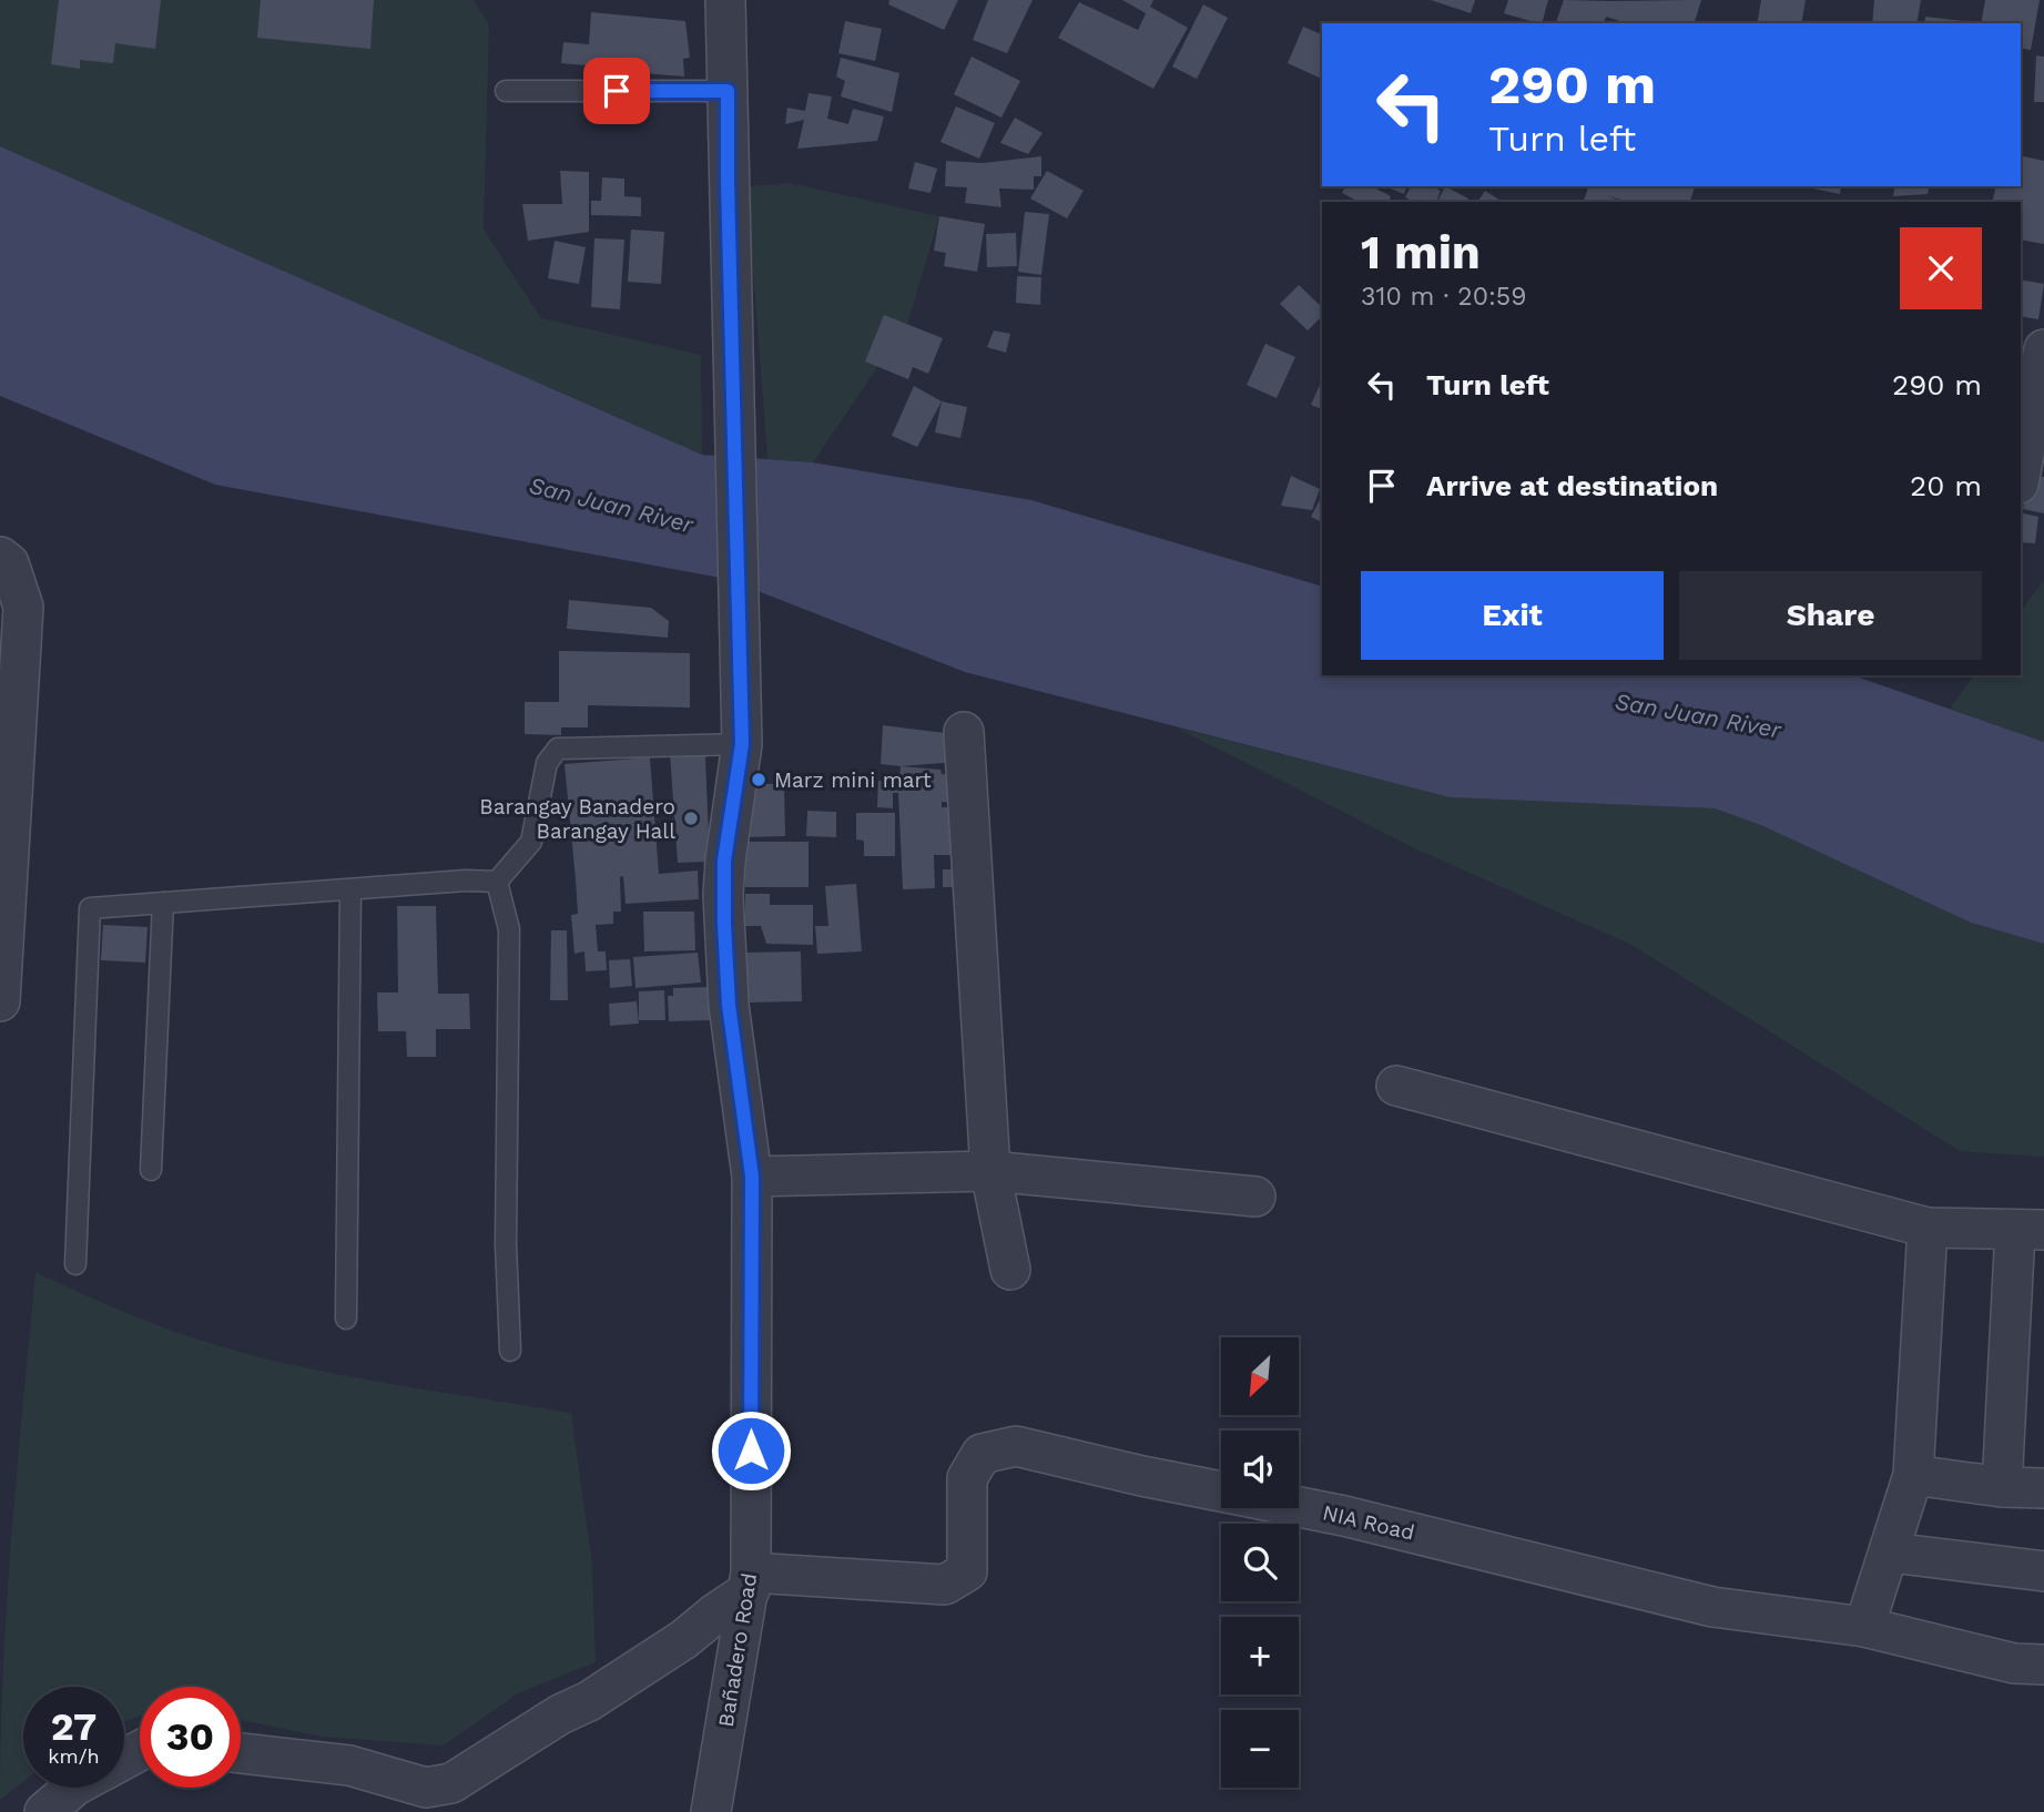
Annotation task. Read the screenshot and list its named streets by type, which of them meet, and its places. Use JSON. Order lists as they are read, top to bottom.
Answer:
{
  "streets": {
    "street": ["NIA Road", "Bañadero Road"]
  },
  "crossings": [
    ["NIA Road", "Bañadero Road"]
  ],
  "water": ["San Juan River"],
  "places": ["Marz mini mart", "Barangay Banadero Barangay Hall"],
  "north": "bottom left",
  "page": {
    "turn": ["290 m", "Turn left"],
    "heading": ["1 min", "310 m · 20:59"],
    "list": [
      {
        "name": "Turn left",
        "value": "290 m"
      },
      {
        "name": "Arrive at destination",
        "value": "20 m"
      }
    ],
    "buttons": ["Exit", "Share"],
    "map_buttons": ["+", "−"],
    "speed": "27 km/h",
    "limit": "30"
  }
}
